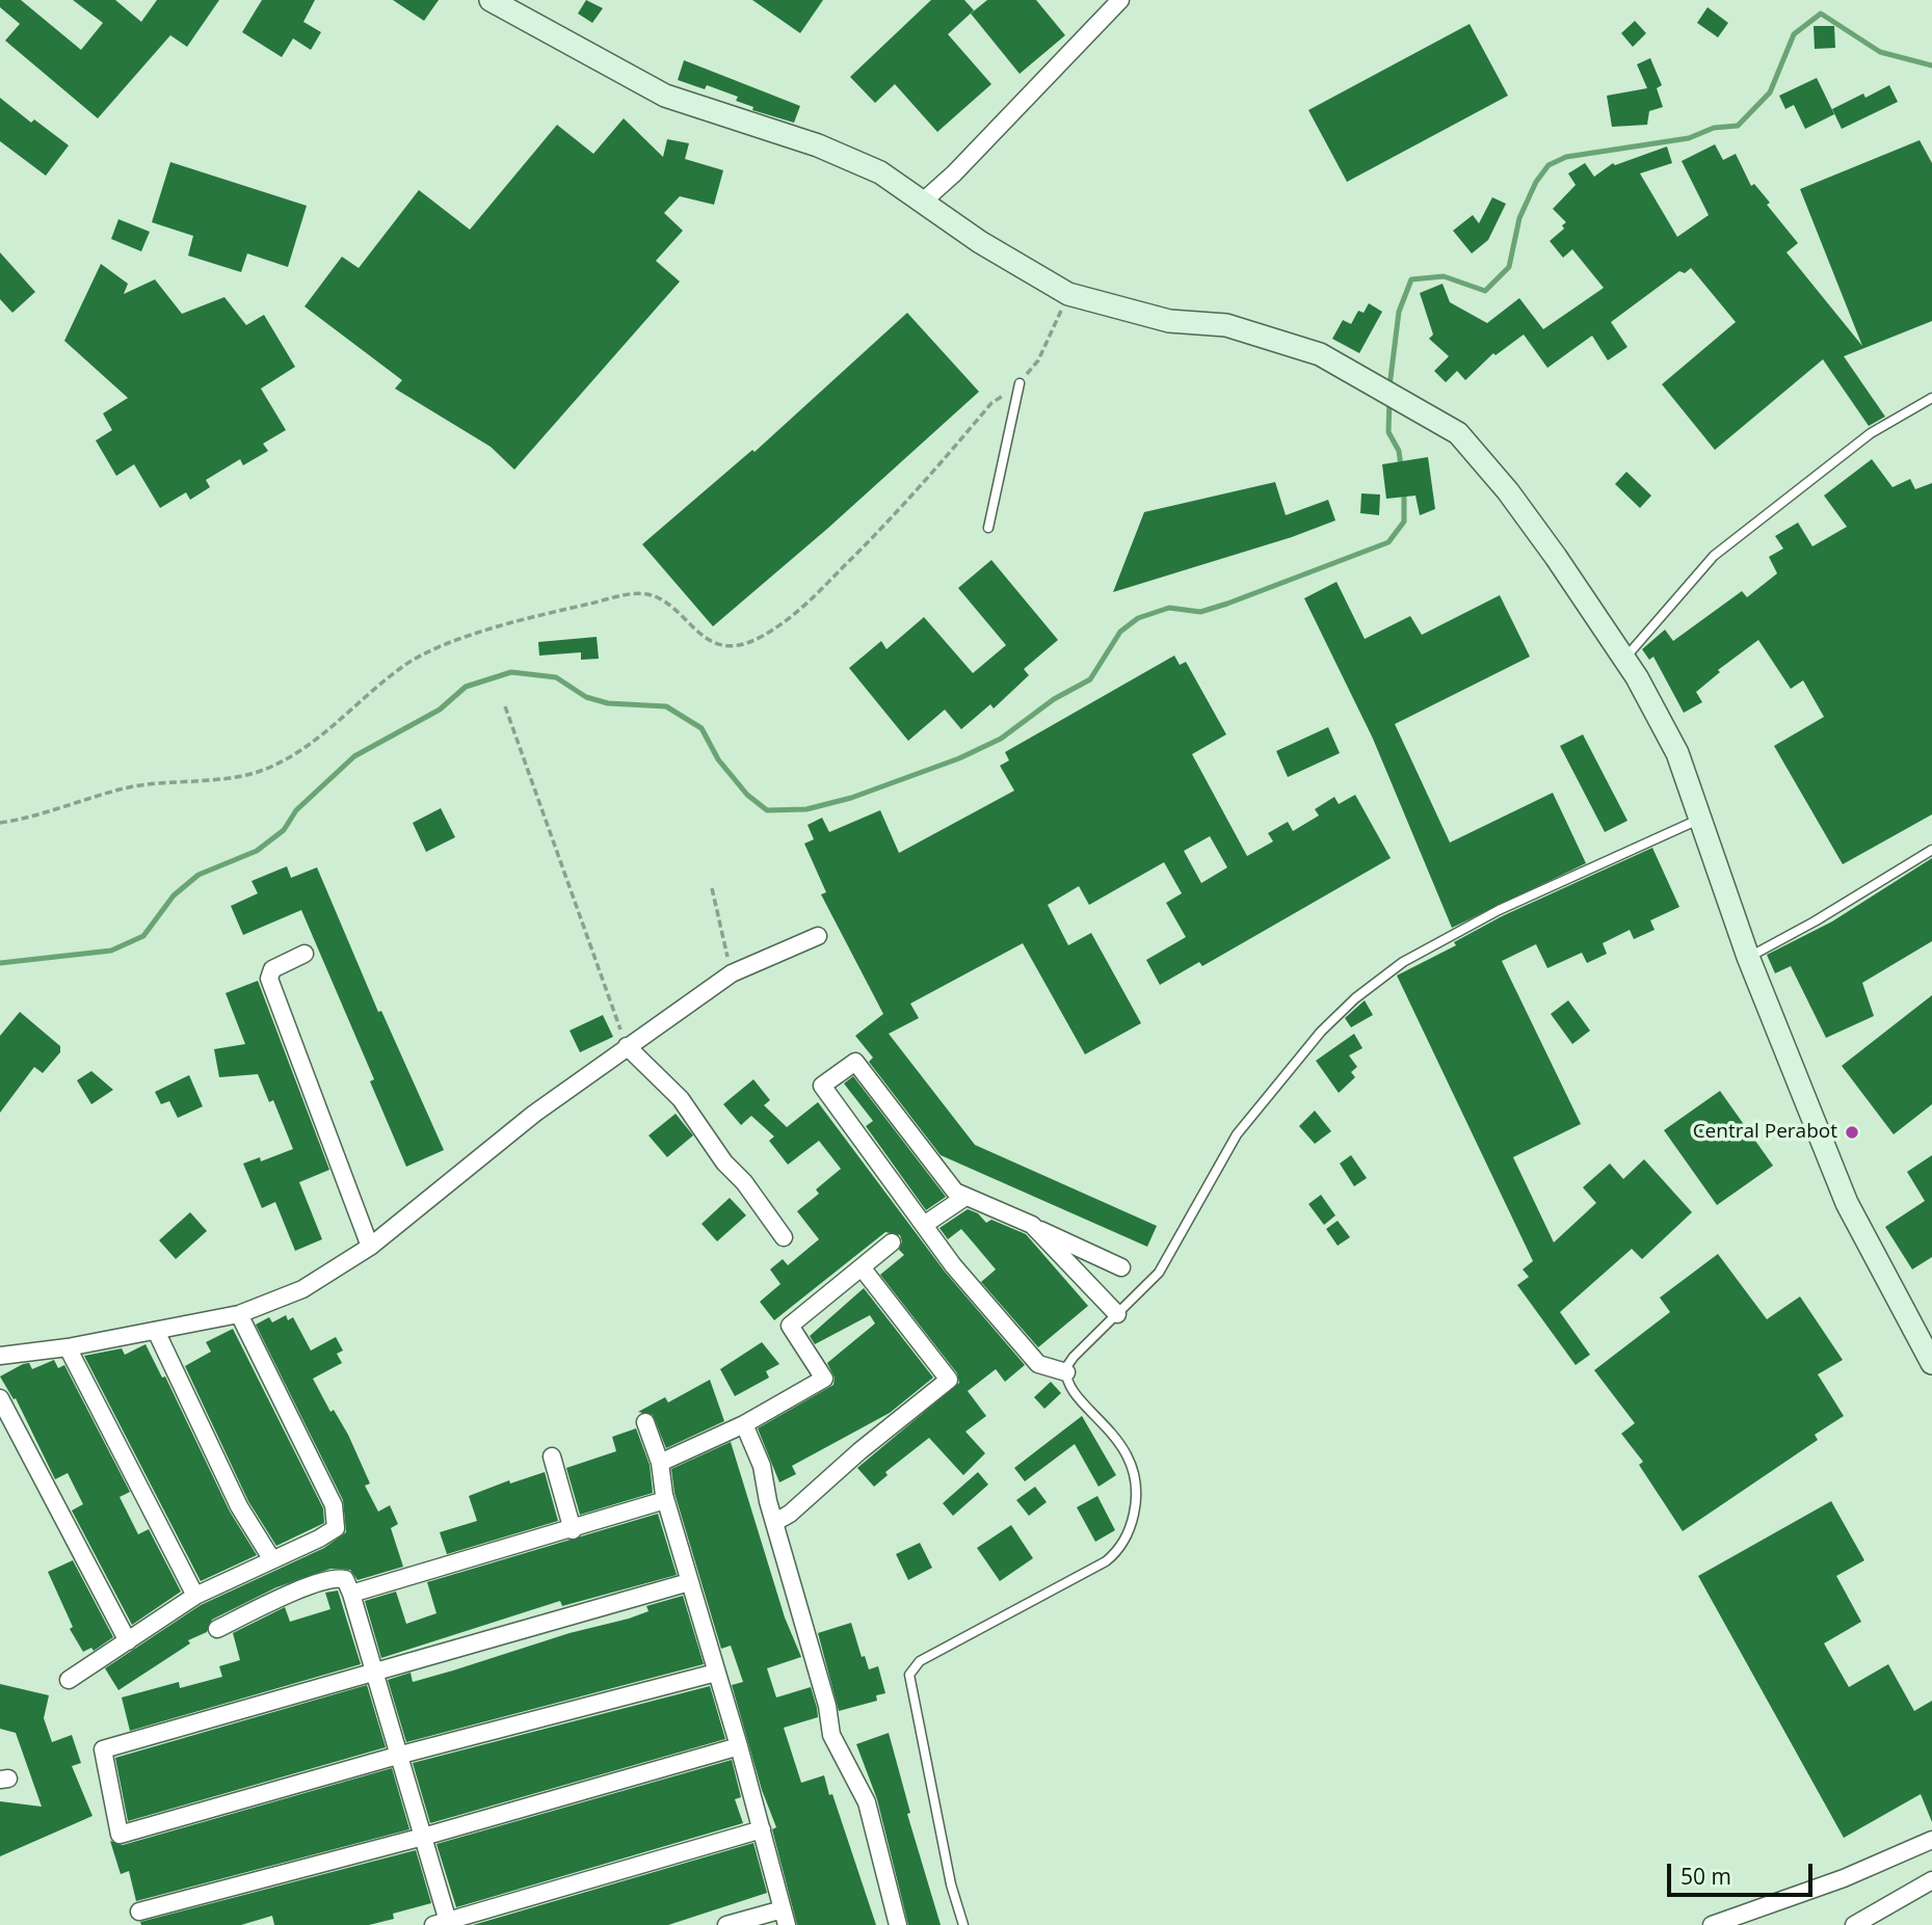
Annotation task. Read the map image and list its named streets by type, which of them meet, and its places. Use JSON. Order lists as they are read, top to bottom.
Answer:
{
  "places": ["Central Perabot"],
  "scale_bar": "50 m"
}
